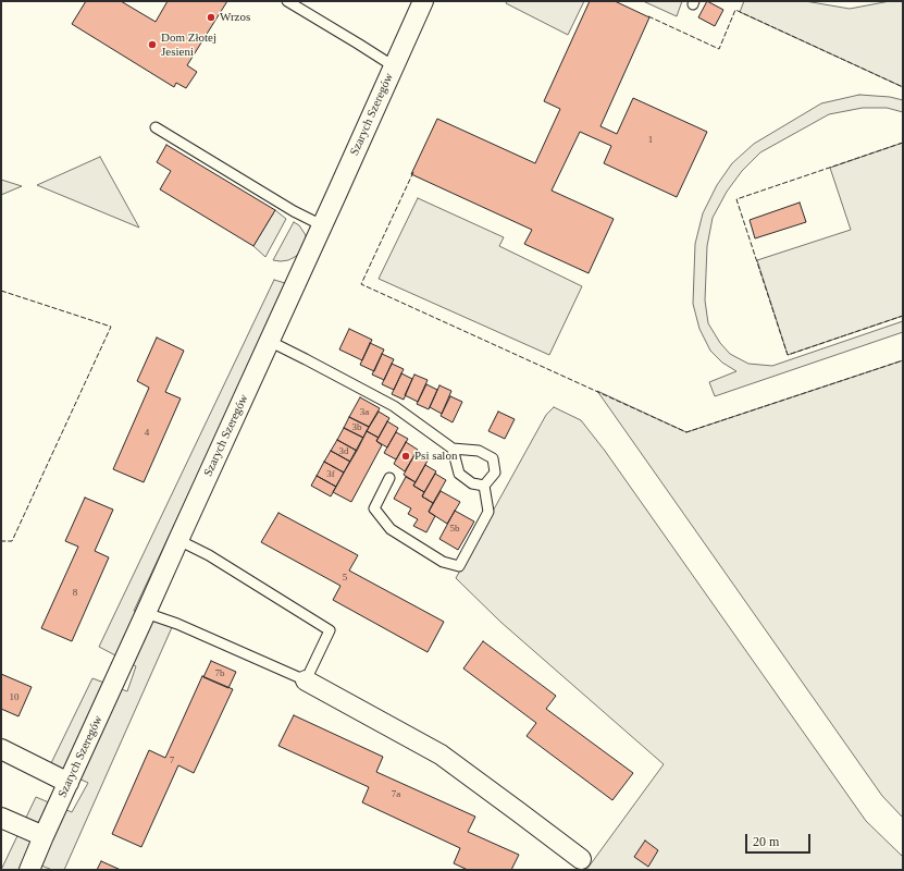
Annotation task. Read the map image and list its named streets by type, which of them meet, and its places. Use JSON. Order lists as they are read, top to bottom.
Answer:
{
  "streets": {
    "street": ["Szarych Szeregów"]
  },
  "places": ["Wrzos", "Dom Złotej Jesieni", "Psi salon"],
  "house_numbers": [
    "1",
    "3a",
    "3b",
    "4",
    "3d",
    "3f",
    "5b",
    "5",
    "8",
    "7b",
    "10",
    "7",
    "7a"
  ],
  "scale_bar": "20 m"
}
